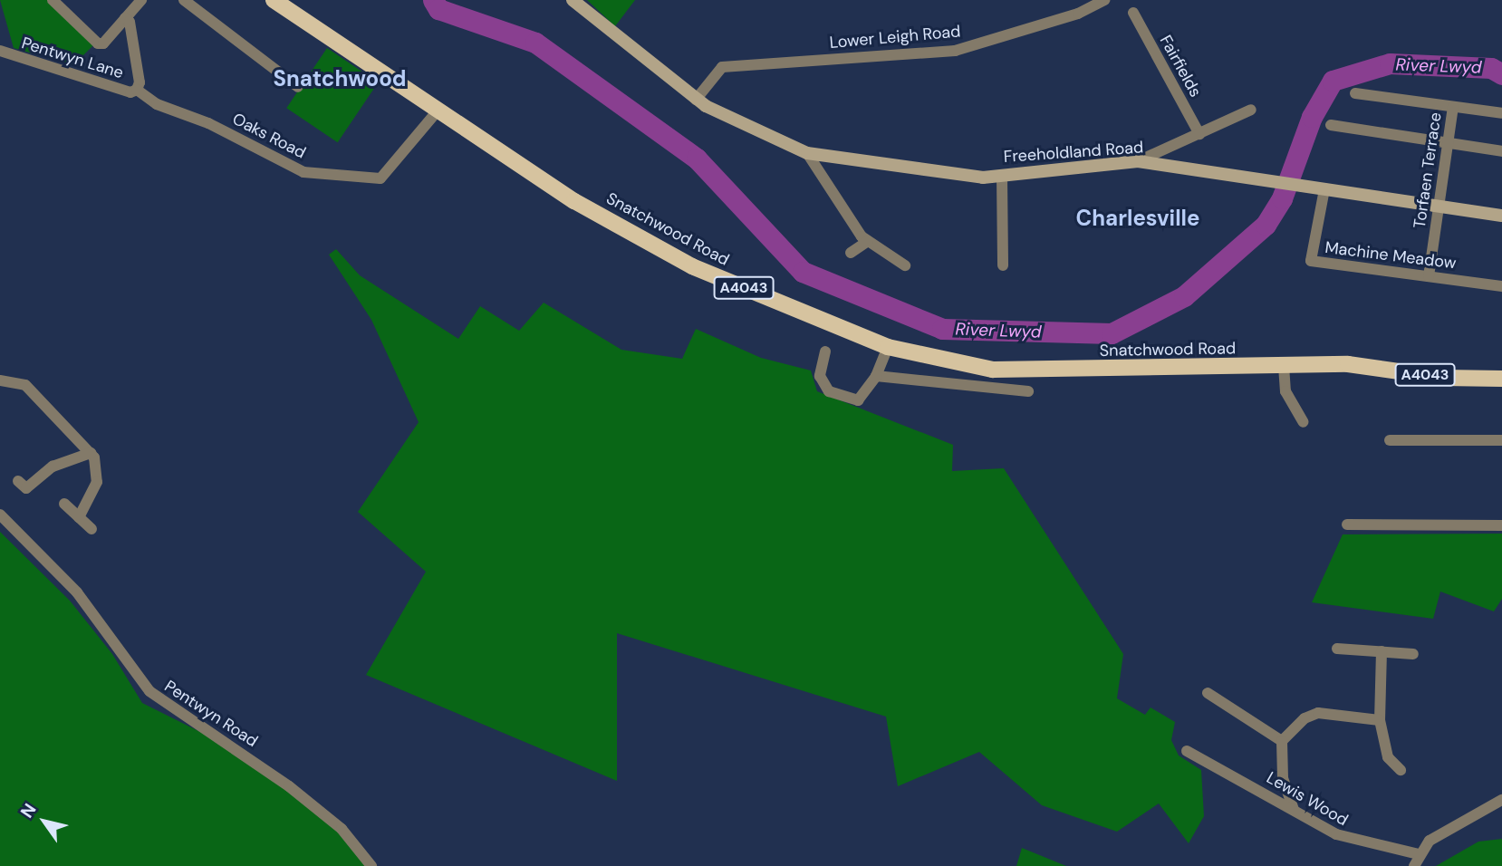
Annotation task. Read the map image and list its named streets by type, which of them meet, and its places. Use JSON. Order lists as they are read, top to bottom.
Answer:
{
  "streets": {
    "main road": ["Freeholdland Road", "Snatchwood Road", "A4043"],
    "street": [
      "Lower Leigh Road",
      "Pentwyn Lane",
      "Fairfields",
      "Oaks Road",
      "Torfaen Terrace",
      "Machine Meadow",
      "Pentwyn Road",
      "Lewis Wood"
    ]
  },
  "crossings": [
    ["Lower Leigh Road", "Freeholdland Road"],
    ["Pentwyn Lane", "Oaks Road"],
    ["Oaks Road", "Snatchwood Road"],
    ["Freeholdland Road", "Torfaen Terrace"],
    ["Freeholdland Road", "Machine Meadow"],
    ["Torfaen Terrace", "Machine Meadow"],
    ["Snatchwood Road", "A4043"]
  ],
  "districts": ["Snatchwood", "Charlesville"],
  "water": ["River Lwyd"],
  "north": "top left"
}
